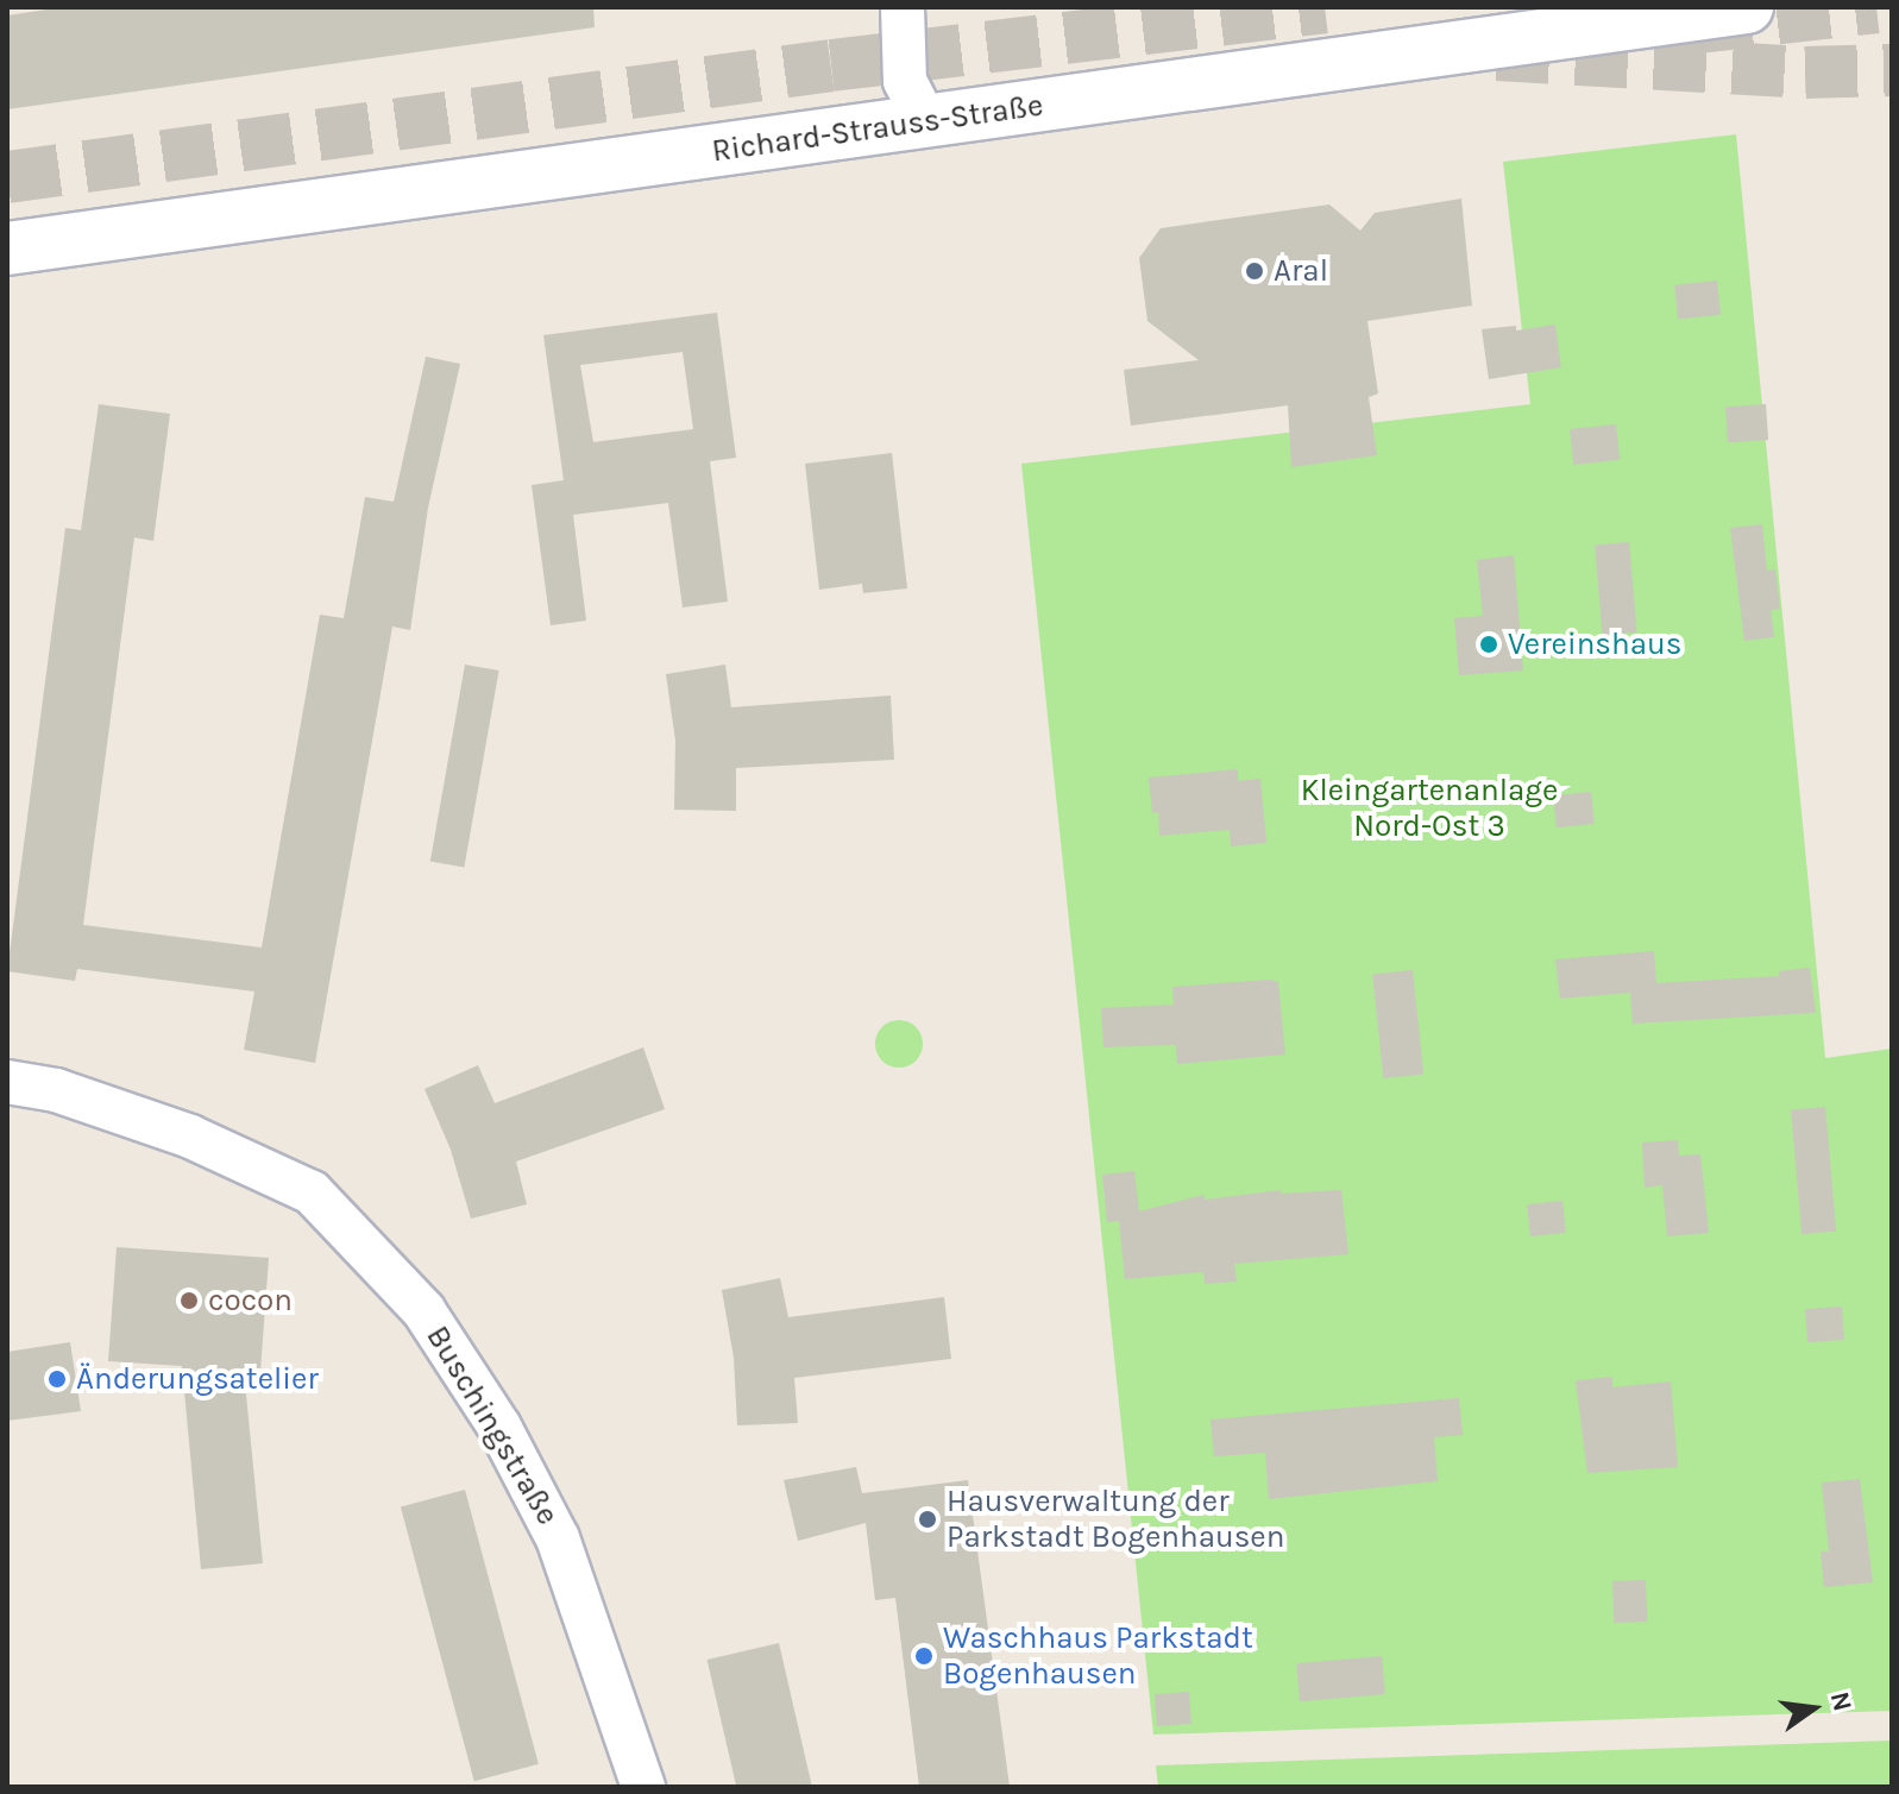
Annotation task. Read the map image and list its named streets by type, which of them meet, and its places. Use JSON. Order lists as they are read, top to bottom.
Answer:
{
  "streets": {
    "main road": ["Richard-Strauss-Straße"],
    "street": ["Buschingstraße"]
  },
  "parks": ["Kleingartenanlage Nord-Ost 3"],
  "places": [
    "Aral",
    "Vereinshaus",
    "cocon",
    "Änderungsatelier",
    "Hausverwaltung der Parkstadt Bogenhausen",
    "Waschhaus Parkstadt Bogenhausen"
  ],
  "north": "right"
}
